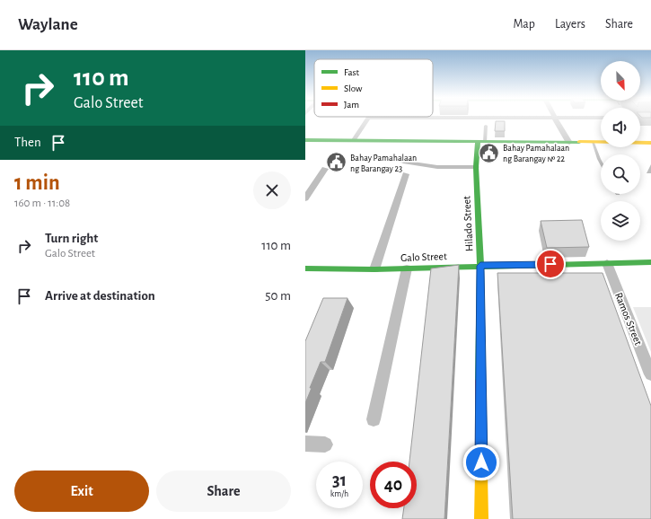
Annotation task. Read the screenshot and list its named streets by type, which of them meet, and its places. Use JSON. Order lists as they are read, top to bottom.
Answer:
{
  "streets": {
    "street": ["Hilado Street", "Galo Street", "Ramos Street"]
  },
  "crossings": [
    ["Hilado Street", "Galo Street"],
    ["Galo Street", "Ramos Street"]
  ],
  "places": {
    "public building": ["Bahay Pamahalaan ng Barangay № 22", "Bahay Pamahalaan ng Barangay 23"]
  },
  "legend": ["Fast", "Slow", "Jam"],
  "north": "bottom right",
  "page": {
    "header": "Waylane",
    "nav": ["Map", "Layers", "Share"],
    "turn": ["110 m", "Galo Street"],
    "then": "Then",
    "heading": ["1 min", "160 m · 11:08"],
    "list": [
      {
        "name": "Turn right",
        "note": "Galo Street",
        "value": "110 m"
      },
      {
        "name": "Arrive at destination",
        "value": "50 m"
      }
    ],
    "speed": "31 km/h",
    "limit": "40",
    "buttons": ["Exit", "Share"]
  }
}
